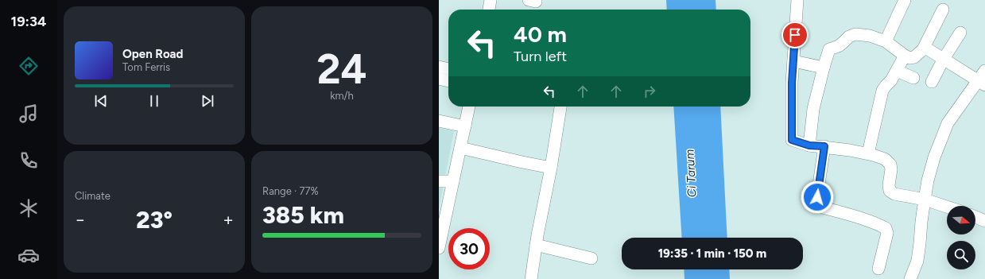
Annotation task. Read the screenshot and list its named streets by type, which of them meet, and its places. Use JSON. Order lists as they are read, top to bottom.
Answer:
{
  "water": ["Ci Tarum"],
  "north": "right",
  "page": {
    "tabs": "19:34",
    "tile": [
      ["24", "km/h"],
      "Climate",
      ["Range · 77%", "385 km"]
    ],
    "turn": ["40 m", "Turn left"],
    "song": ["Open Road", "Tom Ferris"],
    "heat": ["−", "23°", "+"],
    "limit": "30",
    "trip": "19:35 · 1 min · 150 m"
  }
}
